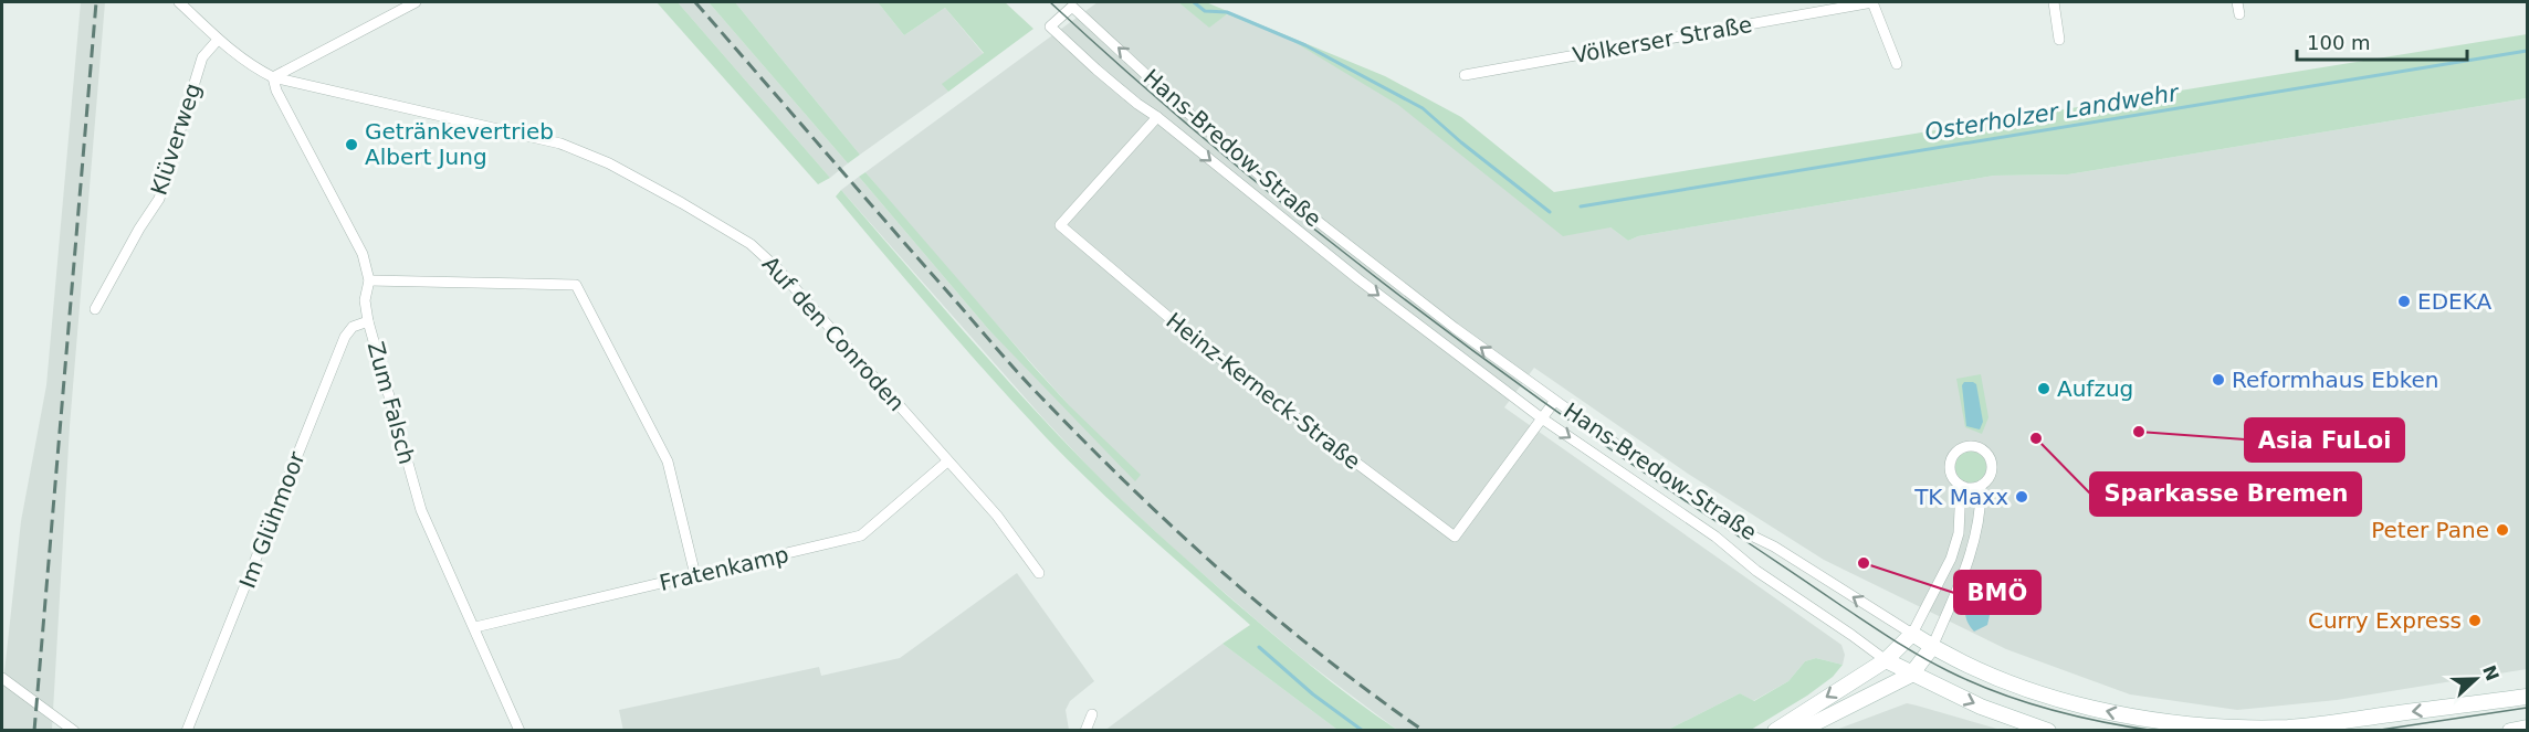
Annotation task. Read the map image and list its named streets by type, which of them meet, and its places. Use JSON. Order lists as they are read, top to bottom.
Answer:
{
  "streets": {
    "main road": ["Hans-Bredow-Straße"],
    "street": [
      "Völkerser Straße",
      "Klüverweg",
      "Auf den Conroden",
      "Heinz-Kerneck-Straße",
      "Zum Falsch",
      "Im Glühmoor",
      "Fratenkamp"
    ]
  },
  "crossings": [
    ["Klüverweg", "Auf den Conroden"],
    ["Hans-Bredow-Straße", "Heinz-Kerneck-Straße"],
    ["Auf den Conroden", "Zum Falsch"],
    ["Auf den Conroden", "Fratenkamp"],
    ["Zum Falsch", "Im Glühmoor"],
    ["Zum Falsch", "Fratenkamp"]
  ],
  "water": ["Osterholzer Landwehr"],
  "places": [
    "Getränkevertrieb Albert Jung",
    "EDEKA",
    "Reformhaus Ebken",
    "Aufzug",
    "Asia FuLoi",
    "Sparkasse Bremen",
    "TK Maxx",
    "Peter Pane",
    "BMÖ",
    "Curry Express"
  ],
  "scale_bar": "100 m",
  "north": "right"
}
